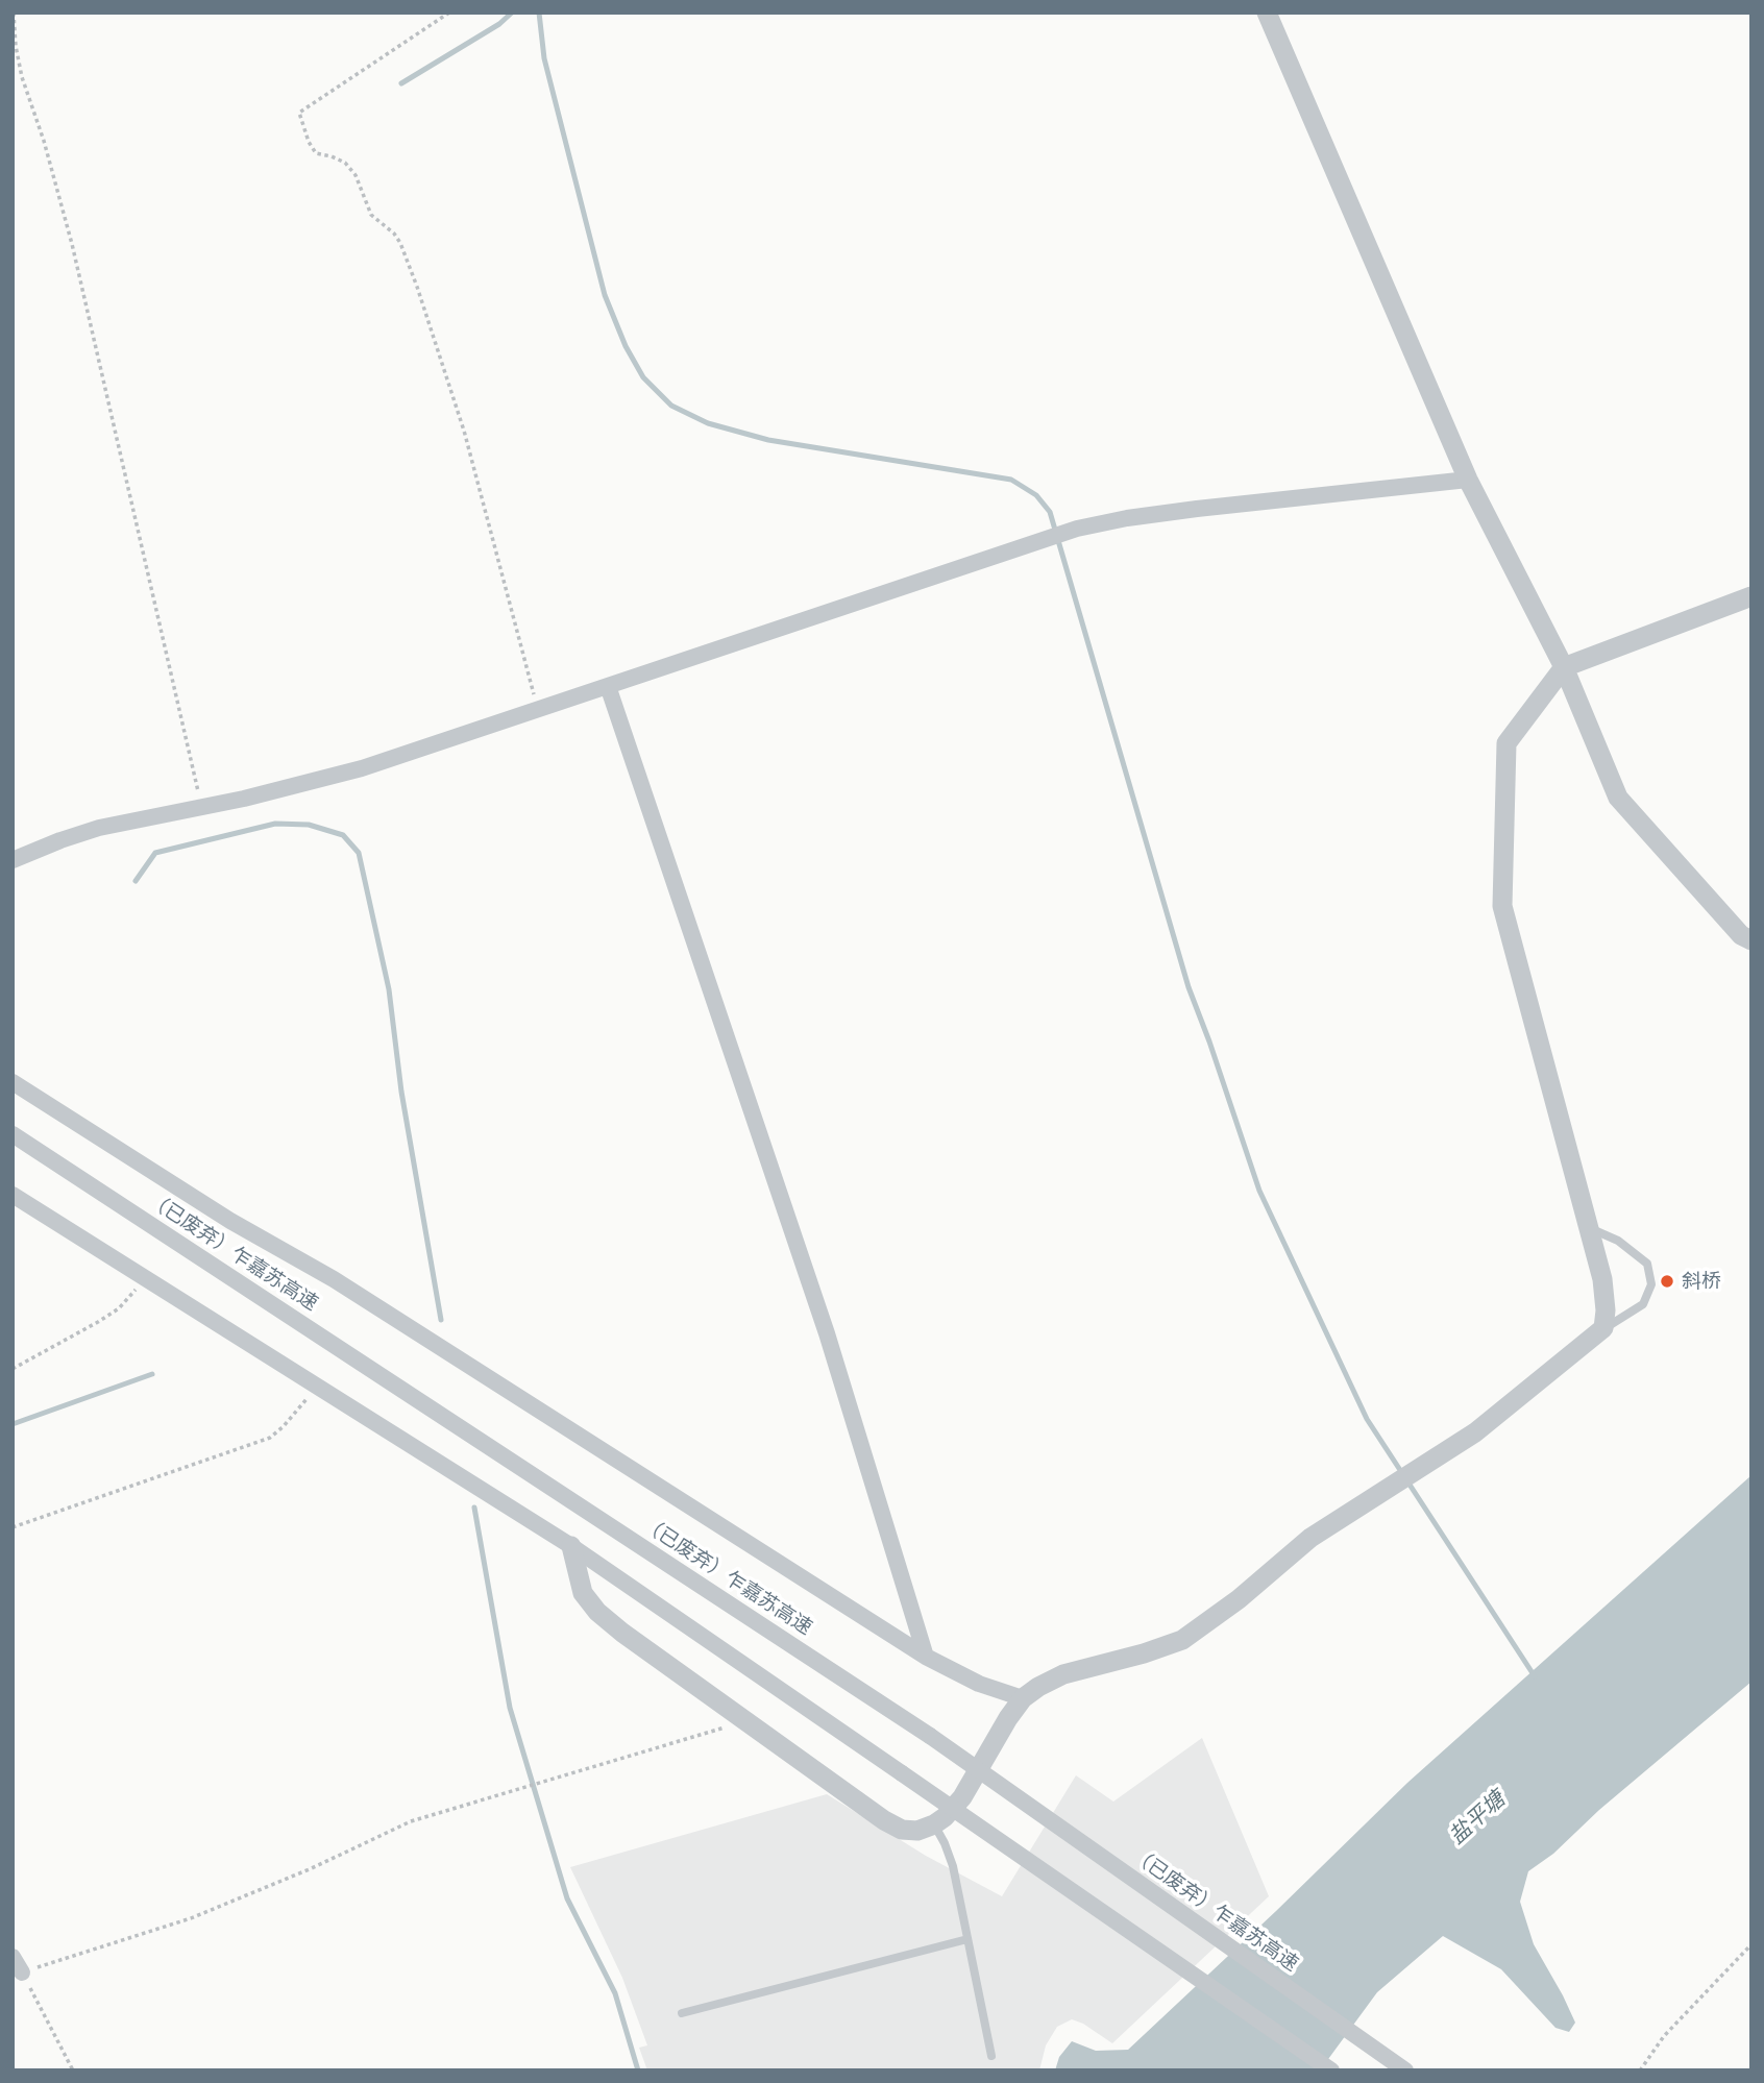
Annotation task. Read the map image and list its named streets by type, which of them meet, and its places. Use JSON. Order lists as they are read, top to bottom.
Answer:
{
  "streets": {
    "street": ["（已废弃）乍嘉苏高速"]
  },
  "water": ["盐平塘"],
  "places": ["斜桥"]
}
